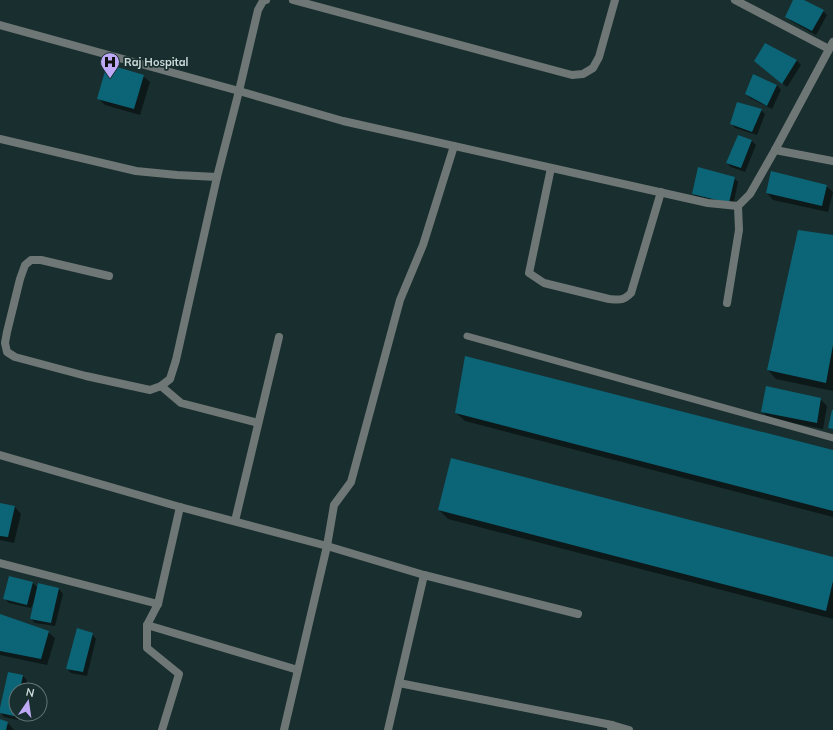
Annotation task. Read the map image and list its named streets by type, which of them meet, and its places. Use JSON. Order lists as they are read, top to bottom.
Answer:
{
  "places": {
    "hospital": ["Raj Hospital"]
  },
  "north": "top"
}
